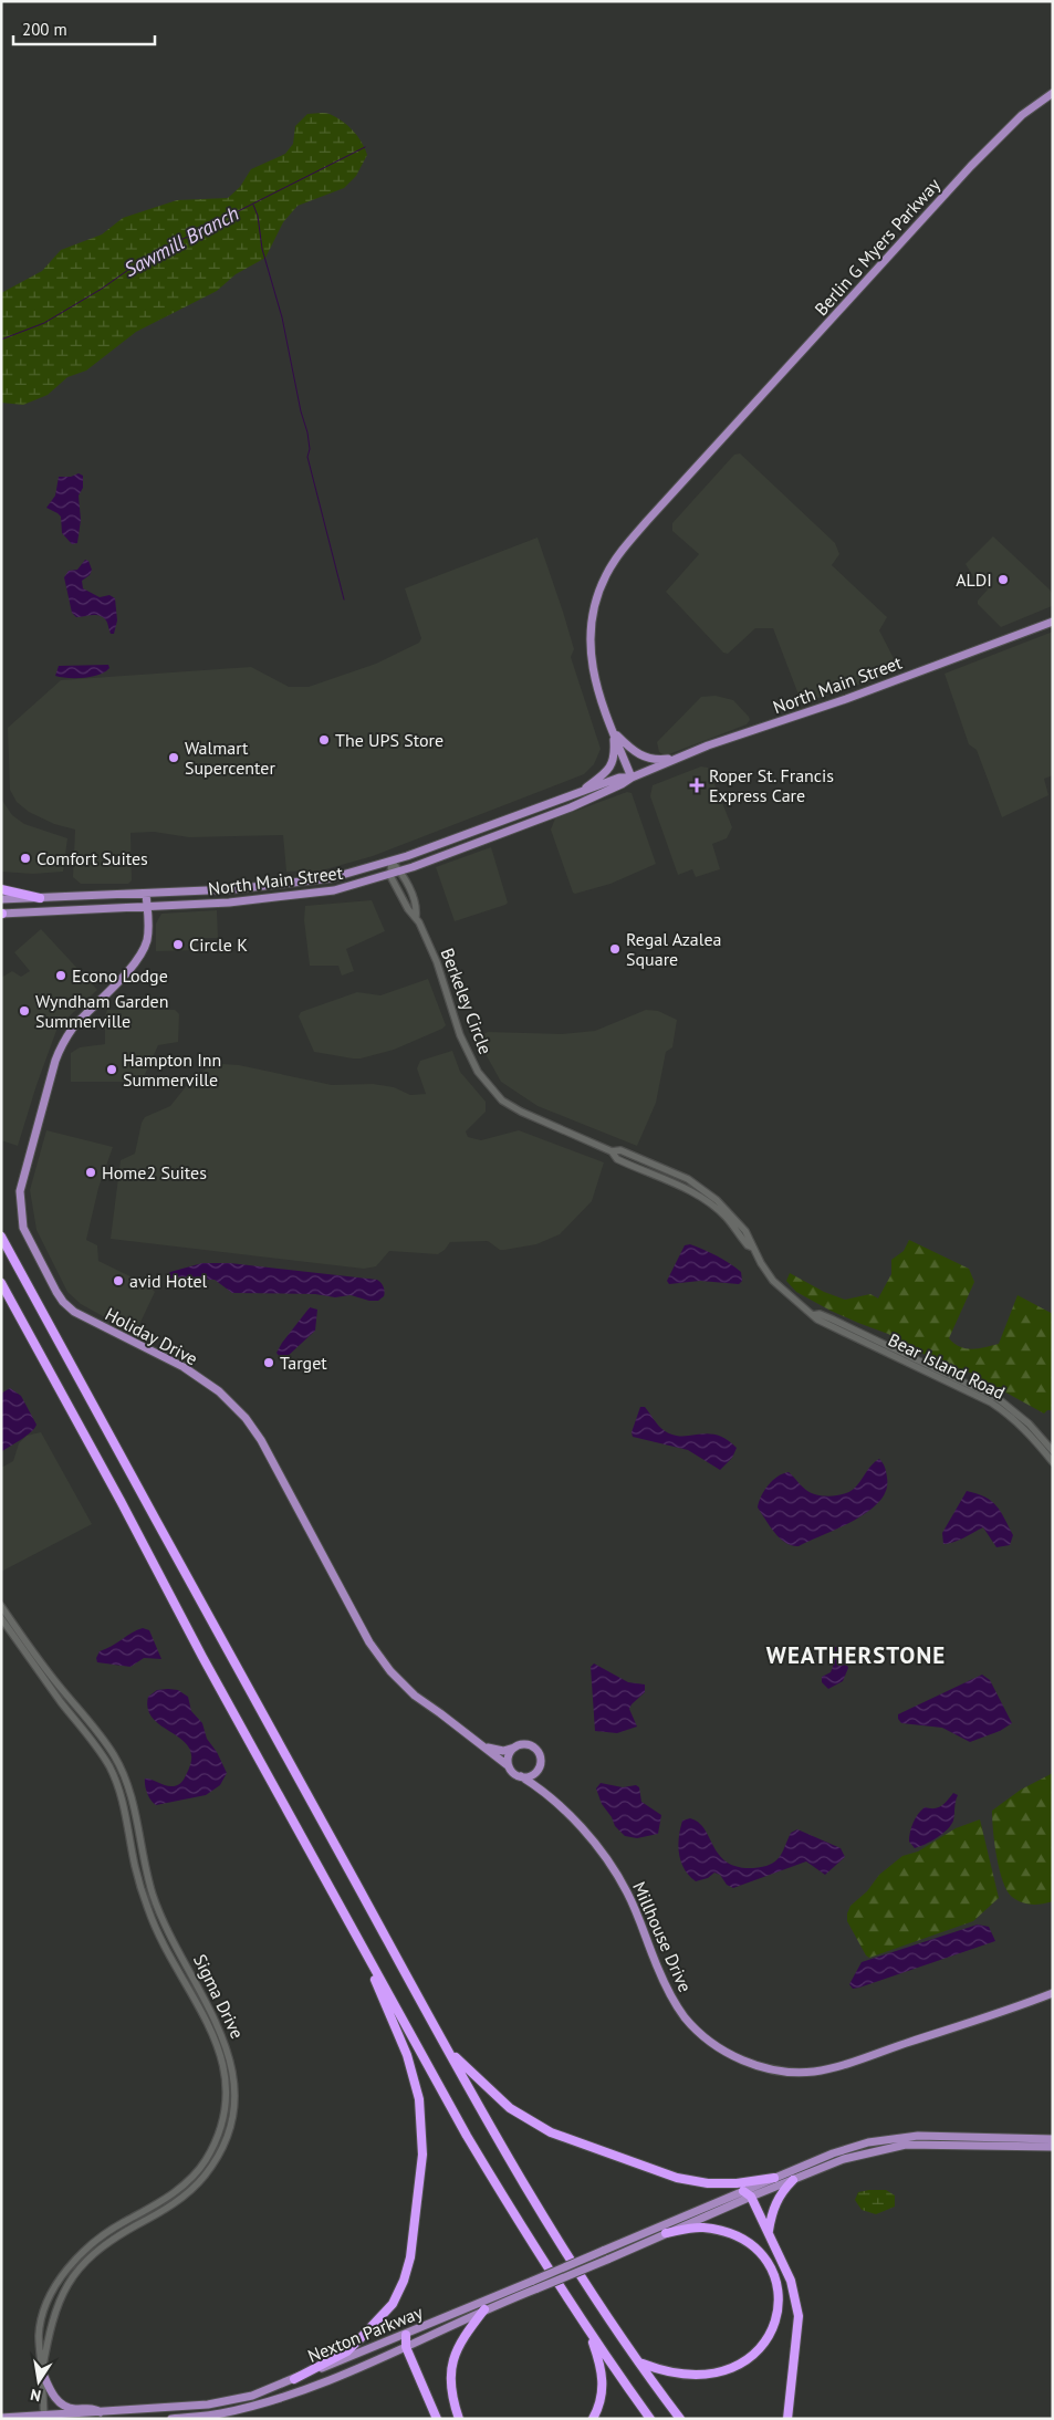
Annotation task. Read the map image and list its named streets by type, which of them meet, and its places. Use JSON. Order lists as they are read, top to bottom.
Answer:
{
  "streets": {
    "main road": [
      "Berlin G Myers Parkway",
      "North Main Street",
      "Holiday Drive",
      "Millhouse Drive",
      "Nexton Parkway"
    ],
    "street": ["Berkeley Circle", "Bear Island Road", "Sigma Drive"]
  },
  "crossings": [
    ["Berlin G Myers Parkway", "North Main Street"],
    ["North Main Street", "Berkeley Circle"],
    ["North Main Street", "Holiday Drive"],
    ["Berkeley Circle", "Bear Island Road"],
    ["Holiday Drive", "Millhouse Drive"],
    ["Sigma Drive", "Nexton Parkway"]
  ],
  "districts": ["WEATHERSTONE"],
  "water": ["Sawmill Branch"],
  "places": {
    "other": [
      "ALDI",
      "The UPS Store",
      "Walmart Supercenter",
      "Comfort Suites",
      "Circle K",
      "Regal Azalea Square",
      "Econo Lodge",
      "Wyndham Garden Summerville",
      "Hampton Inn Summerville",
      "Home2 Suites",
      "avid Hotel",
      "Target"
    ],
    "health": ["Roper St. Francis Express Care"]
  },
  "scale_bar": "200 m",
  "north": "bottom"
}
